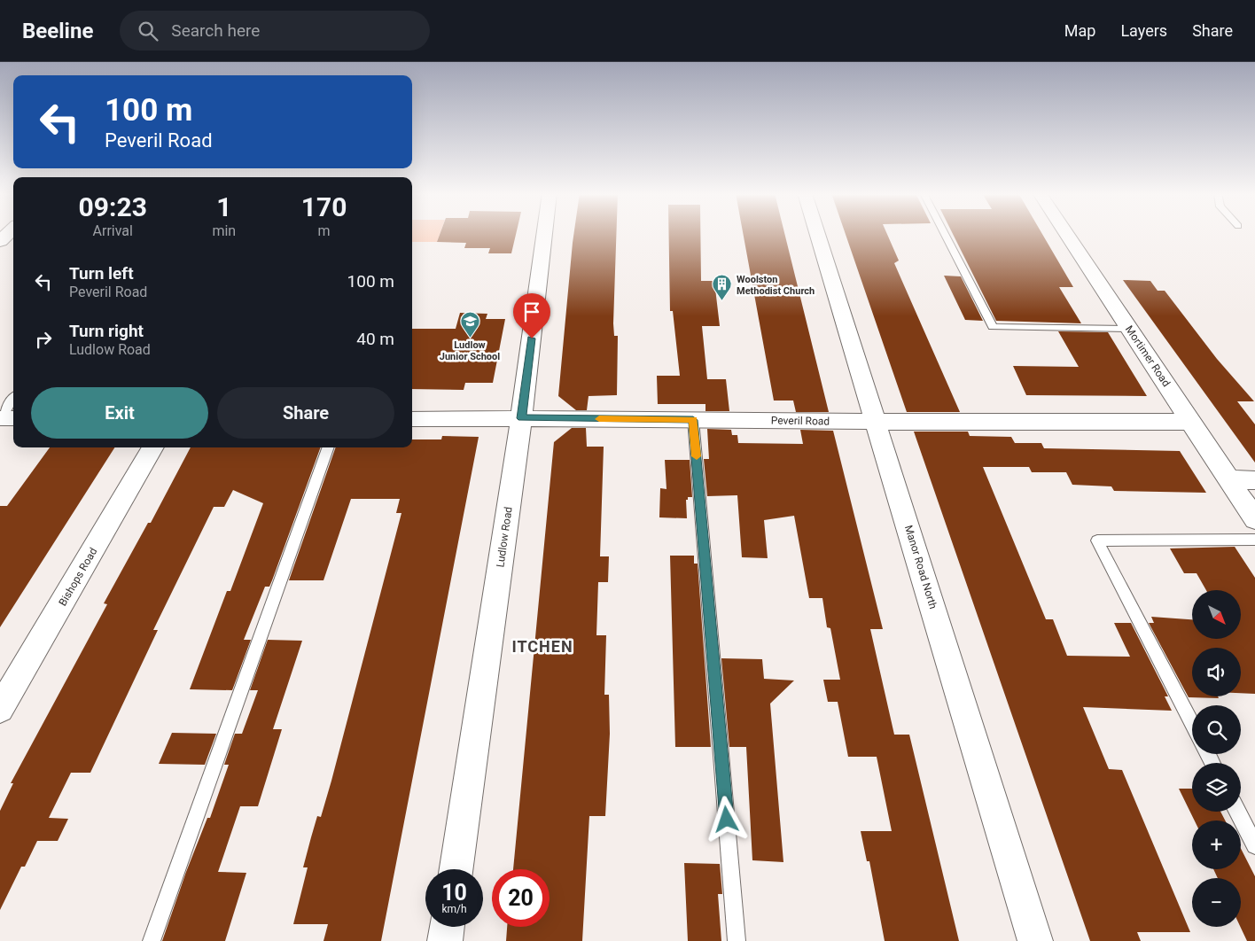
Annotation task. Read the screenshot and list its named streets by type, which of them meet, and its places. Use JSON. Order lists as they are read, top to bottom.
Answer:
{
  "streets": {
    "street": [
      "Mortimer Road",
      "Peveril Road",
      "Ludlow Road",
      "Manor Road North",
      "Bishops Road"
    ]
  },
  "crossings": [
    ["Mortimer Road", "Peveril Road"],
    ["Peveril Road", "Ludlow Road"],
    ["Peveril Road", "Manor Road North"]
  ],
  "districts": ["ITCHEN"],
  "places": {
    "building": ["Woolston Methodist Church"],
    "school or university": ["Ludlow Junior School"]
  },
  "north": "bottom right",
  "page": {
    "header": "Beeline",
    "search": "Search here",
    "nav": ["Map", "Layers", "Share"],
    "turn": ["100 m", "Peveril Road"],
    "eta": [
      "09:23",
      "Arrival",
      "1",
      "min",
      "170",
      "m"
    ],
    "list": [
      {
        "name": "Turn left",
        "note": "Peveril Road",
        "value": "100 m"
      },
      {
        "name": "Turn right",
        "note": "Ludlow Road",
        "value": "40 m"
      }
    ],
    "buttons": ["Exit", "Share"],
    "map_buttons": ["+", "−"],
    "speed": "10 km/h",
    "limit": "20"
  }
}
